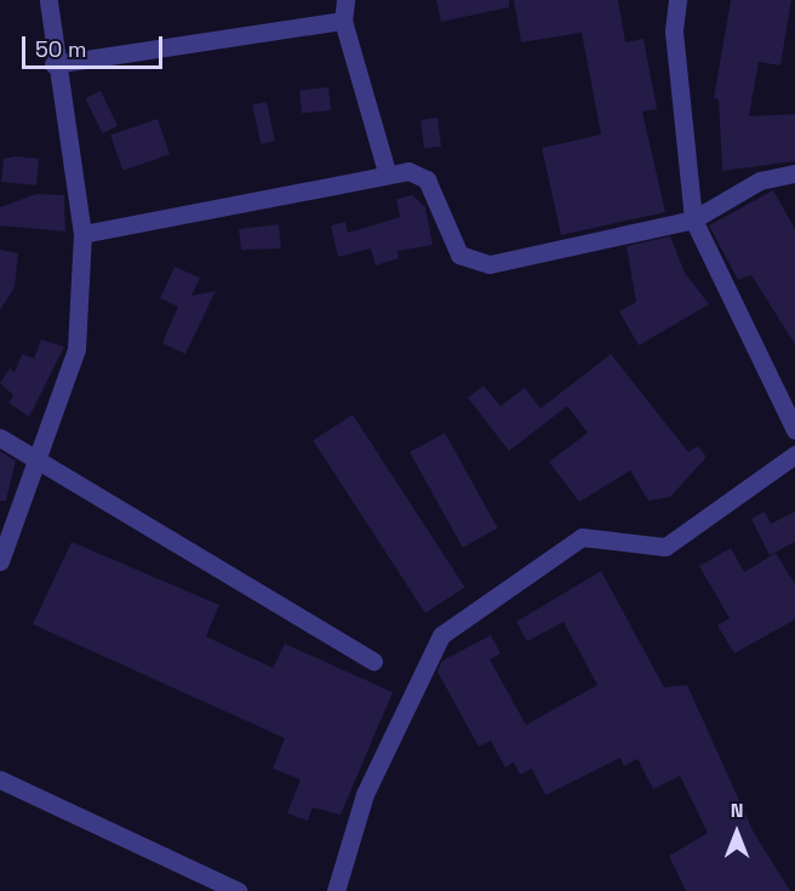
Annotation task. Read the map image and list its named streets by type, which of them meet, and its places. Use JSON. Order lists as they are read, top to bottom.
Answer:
{
  "scale_bar": "50 m",
  "north": "top"
}
